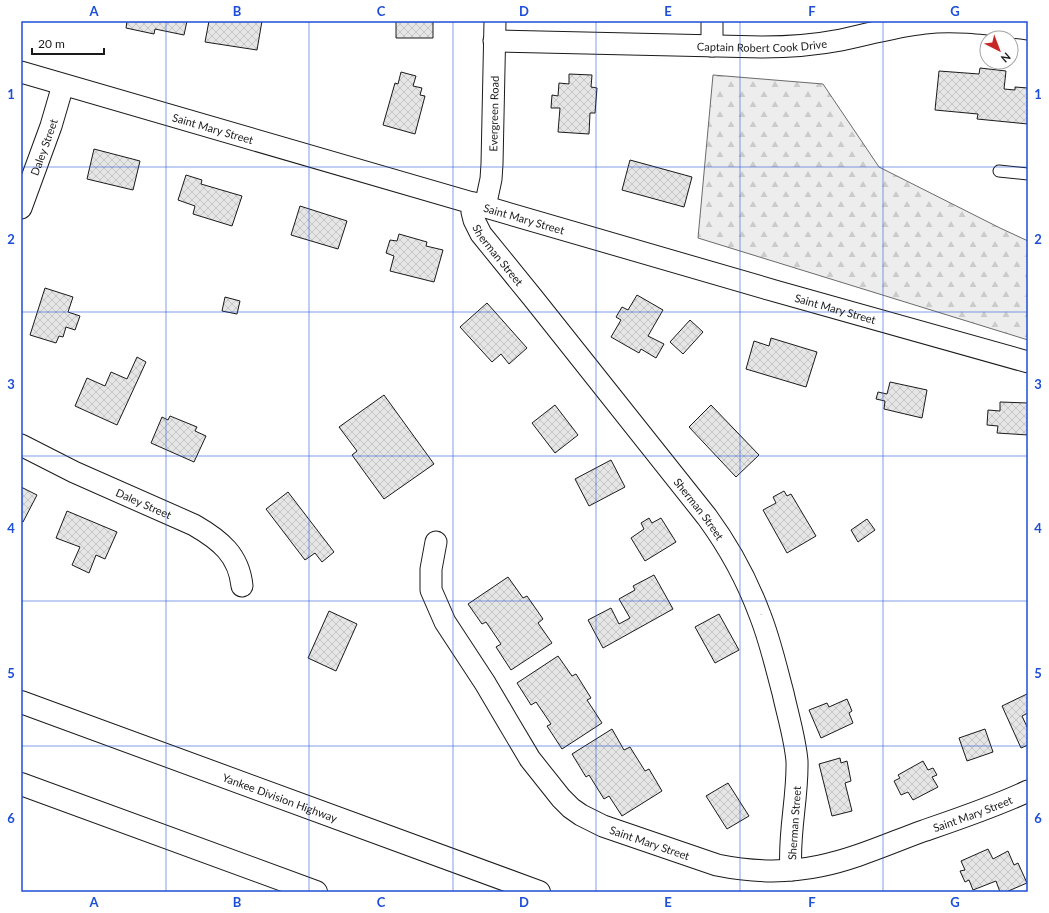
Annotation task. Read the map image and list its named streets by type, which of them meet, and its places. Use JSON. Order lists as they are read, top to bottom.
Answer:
{
  "streets": {
    "highway": ["Yankee Division Highway"],
    "street": [
      "Captain Robert Cook Drive",
      "Evergreen Road",
      "Saint Mary Street",
      "Daley Street",
      "Sherman Street"
    ]
  },
  "crossings": [
    ["Captain Robert Cook Drive", "Evergreen Road"],
    ["Evergreen Road", "Saint Mary Street"],
    ["Evergreen Road", "Sherman Street"],
    ["Saint Mary Street", "Daley Street"],
    ["Saint Mary Street", "Sherman Street"]
  ],
  "scale_bar": "20 m",
  "north": "bottom right",
  "grid": {
    "columns": [
      "A",
      "B",
      "C",
      "D",
      "E",
      "F",
      "G"
    ],
    "rows": [
      "1",
      "2",
      "3",
      "4",
      "5",
      "6"
    ]
  }
}
